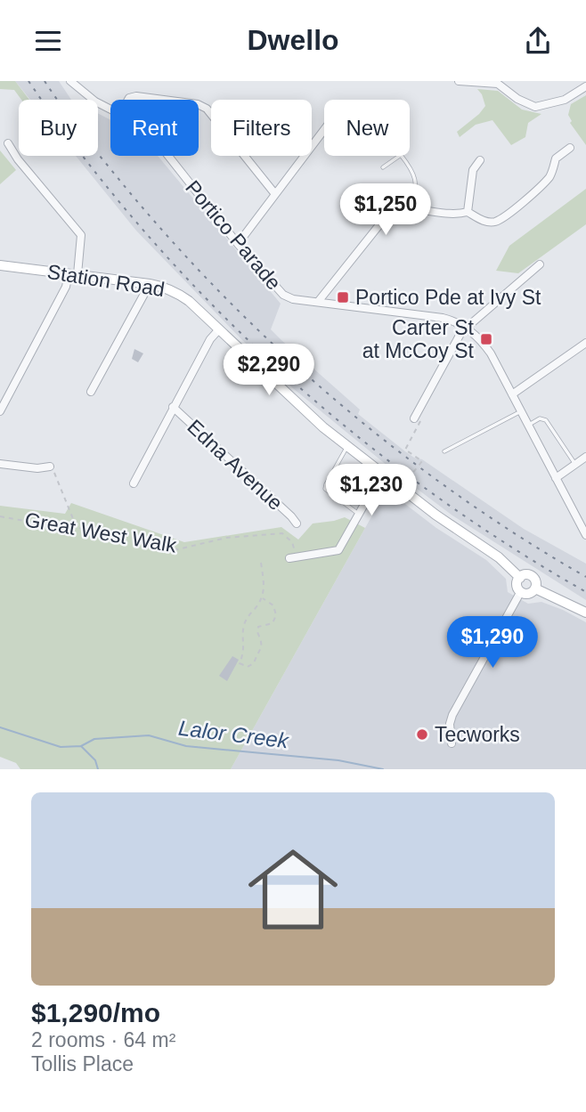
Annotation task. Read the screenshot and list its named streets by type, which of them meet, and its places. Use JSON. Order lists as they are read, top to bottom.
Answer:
{
  "streets": {
    "main road": ["Station Road"],
    "street": ["Portico Parade", "Edna Avenue"],
    "path": ["Great West Walk"]
  },
  "water": ["Lalor Creek"],
  "places": {
    "transit": ["Portico Pde at Ivy St", "Carter St at McCoy St"],
    "other": ["Tecworks"]
  },
  "page": {
    "header": "Dwello",
    "chip": [
      "Buy",
      "Rent",
      "Filters",
      "New"
    ],
    "price": [
      "$1,250",
      "$2,290",
      "$1,230",
      "$1,290"
    ],
    "list": [
      {
        "name": "$1,290/mo",
        "note": "2 rooms · 64 m² · Tollis Place"
      }
    ]
  }
}
